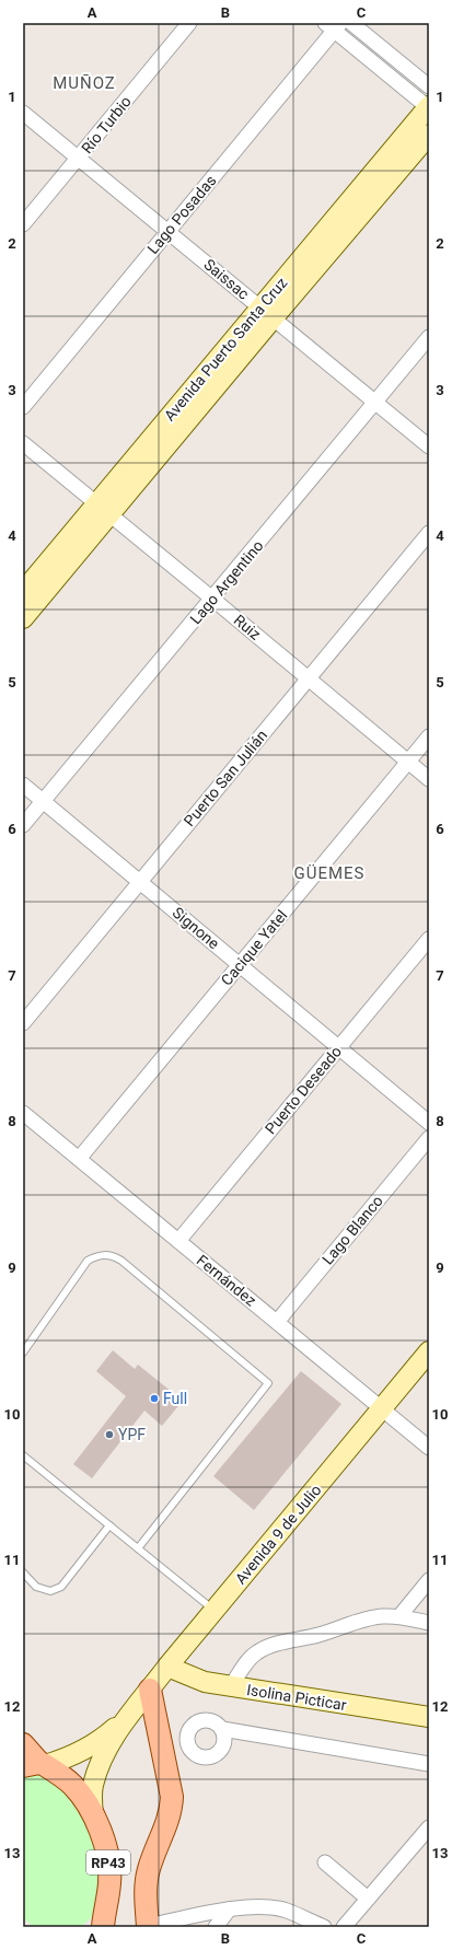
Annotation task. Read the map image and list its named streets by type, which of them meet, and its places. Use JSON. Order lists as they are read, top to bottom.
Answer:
{
  "streets": {
    "main road": ["RP43"],
    "street": [
      "Río Turbio",
      "Lago Posadas",
      "Saissac",
      "Avenida Puerto Santa Cruz",
      "Lago Argentino",
      "Ruiz",
      "Puerto San Julián",
      "Signone",
      "Cacique Yatel",
      "Puerto Deseado",
      "Lago Blanco",
      "Fernández",
      "Avenida 9 de Julio",
      "Isolina Picticar"
    ]
  },
  "crossings": [
    ["Río Turbio", "Saissac"],
    ["Lago Posadas", "Saissac"],
    ["Saissac", "Avenida Puerto Santa Cruz"],
    ["Saissac", "Lago Argentino"],
    ["Avenida Puerto Santa Cruz", "Ruiz"],
    ["Lago Argentino", "Ruiz"],
    ["Lago Argentino", "Signone"],
    ["Ruiz", "Puerto San Julián"],
    ["Ruiz", "Cacique Yatel"],
    ["Puerto San Julián", "Signone"],
    ["Signone", "Cacique Yatel"],
    ["Signone", "Puerto Deseado"],
    ["Cacique Yatel", "Fernández"],
    ["Puerto Deseado", "Fernández"],
    ["Lago Blanco", "Fernández"],
    ["Fernández", "Avenida 9 de Julio"],
    ["Avenida 9 de Julio", "Isolina Picticar"]
  ],
  "districts": ["MUÑOZ", "GÜEMES"],
  "places": ["Full", "YPF"],
  "grid": {
    "columns": ["A", "B", "C"],
    "rows": [
      "1",
      "2",
      "3",
      "4",
      "5",
      "6",
      "7",
      "8",
      "9",
      "10",
      "11",
      "12",
      "13"
    ]
  }
}
